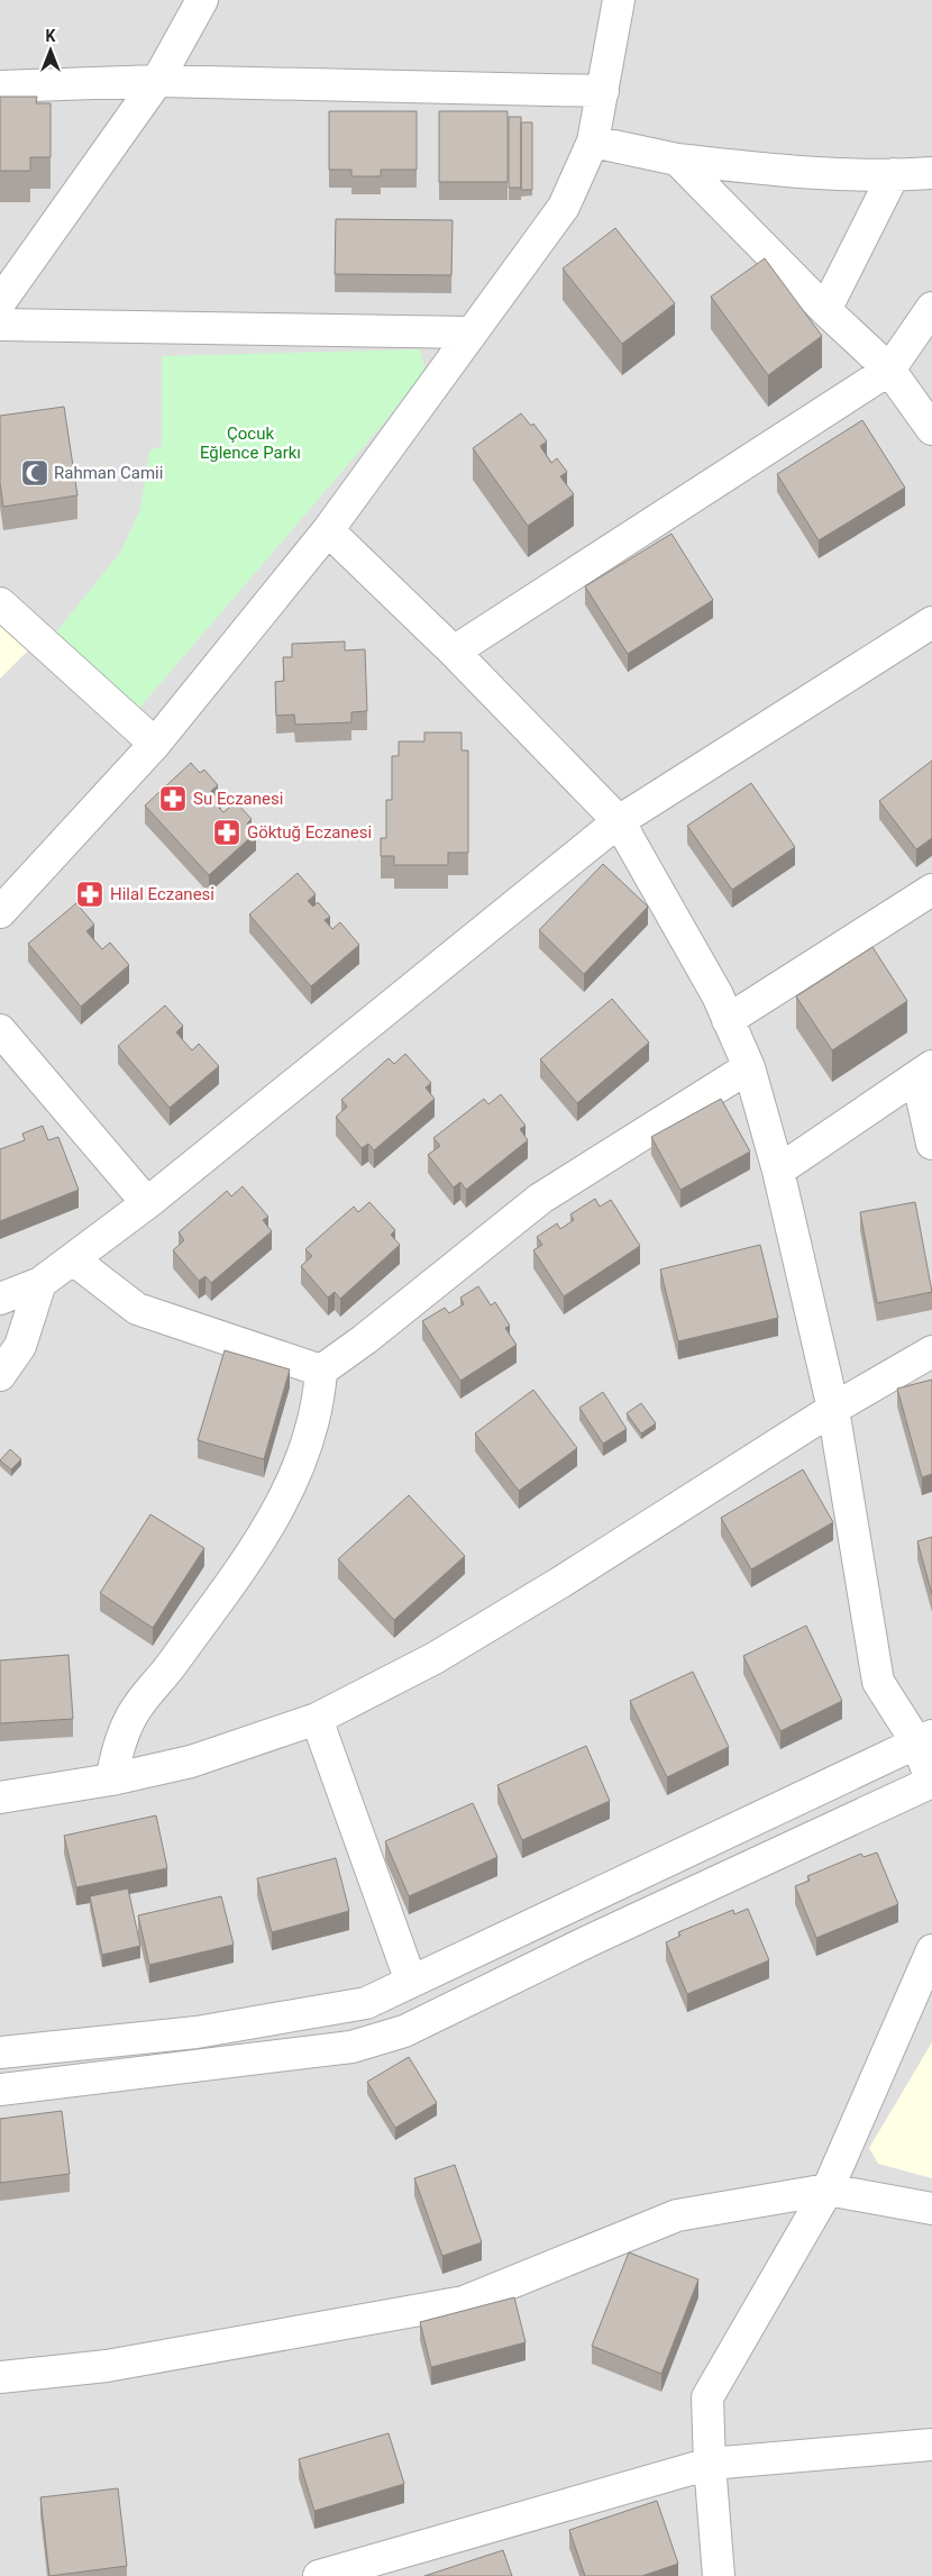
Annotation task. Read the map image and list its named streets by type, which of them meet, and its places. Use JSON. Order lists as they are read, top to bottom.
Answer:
{
  "parks": ["Çocuk Eğlence Parkı"],
  "places": {
    "mosque": ["Rahman Camii"],
    "pharmacy": ["Su Eczanesi", "Göktuğ Eczanesi", "Hilal Eczanesi"]
  },
  "north": "top"
}
